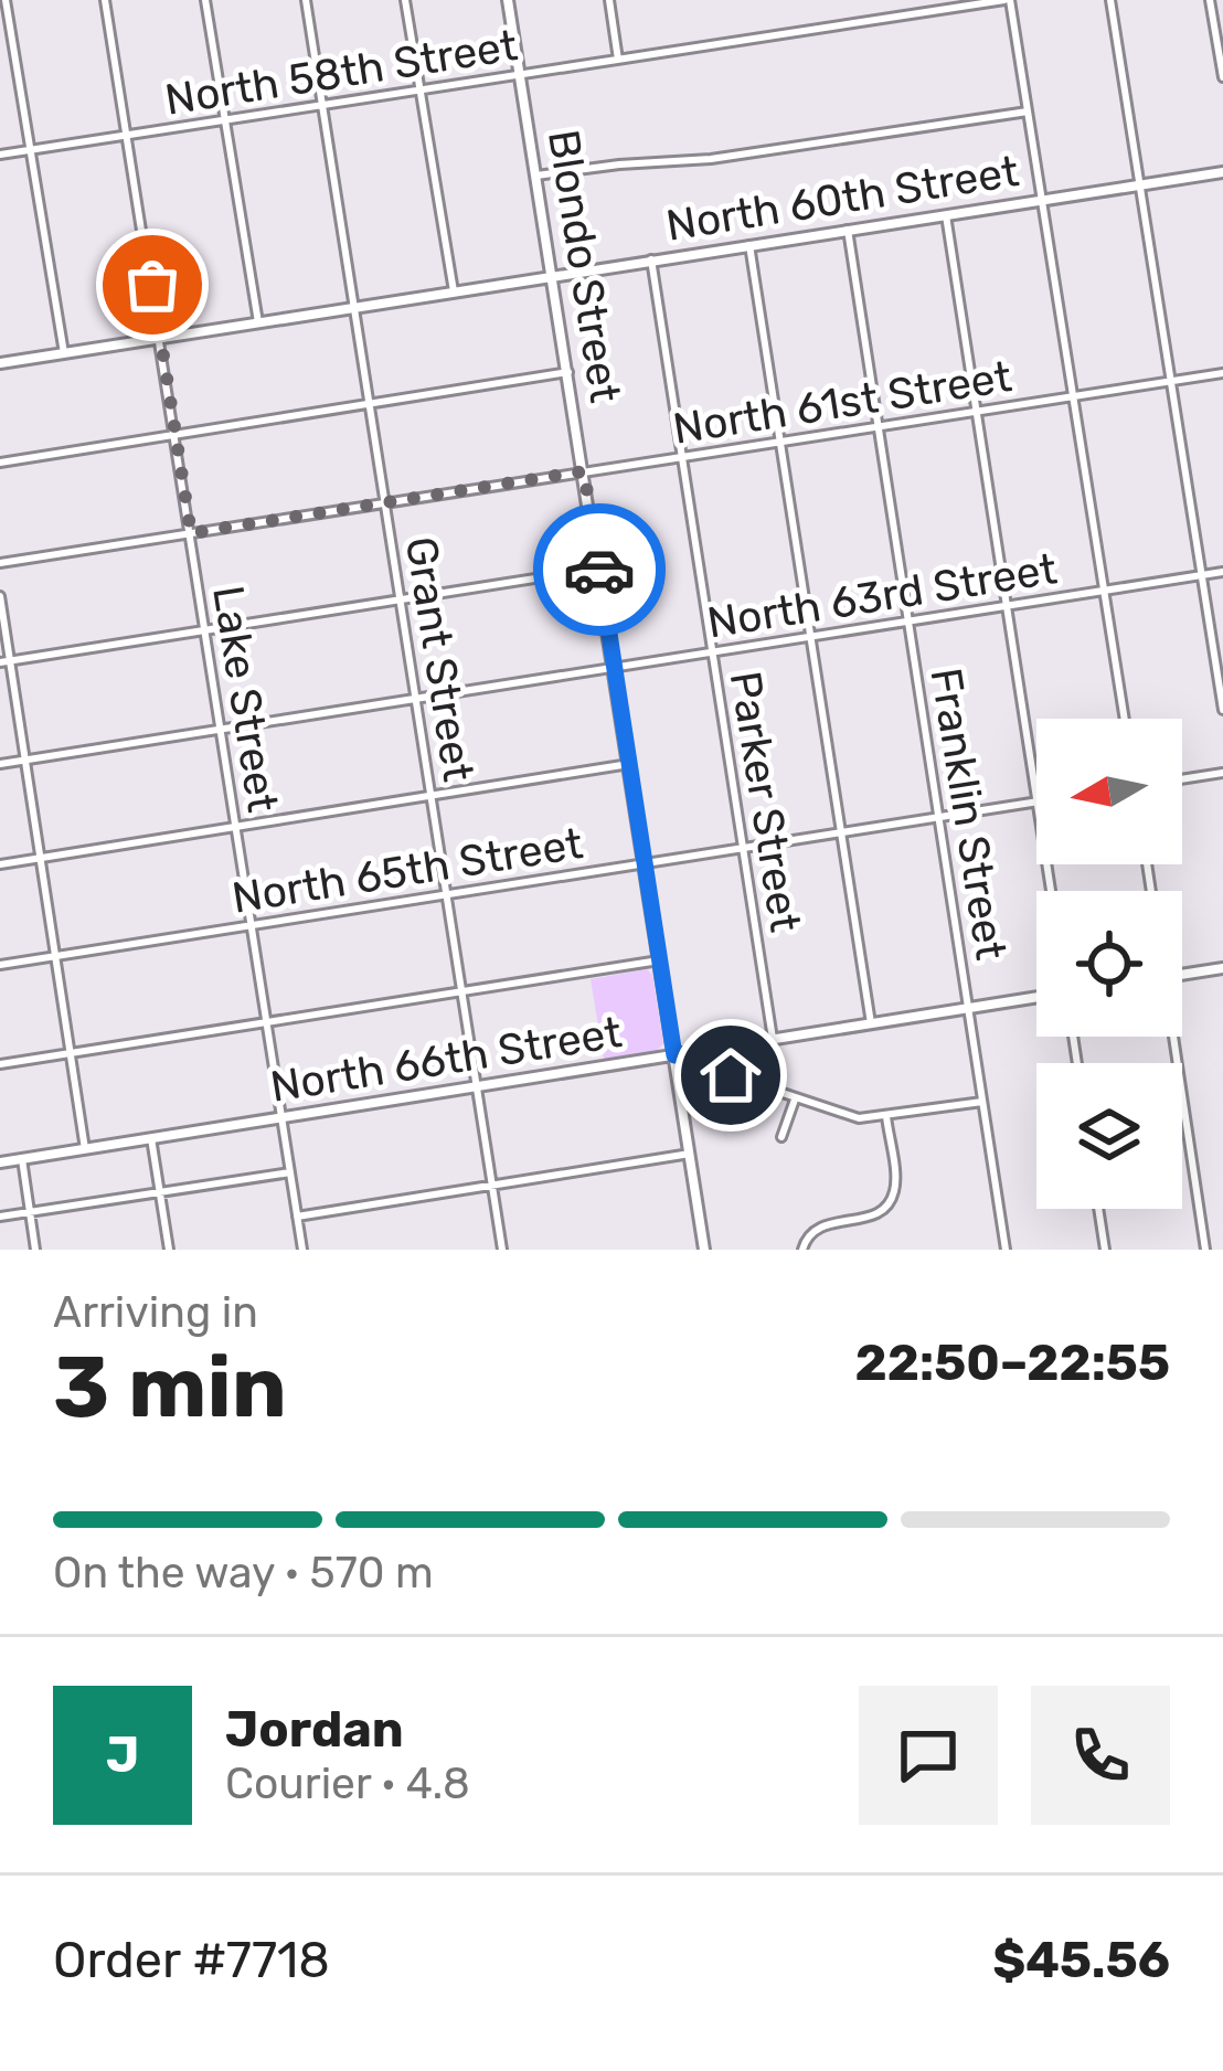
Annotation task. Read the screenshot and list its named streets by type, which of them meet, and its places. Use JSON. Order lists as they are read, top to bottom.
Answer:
{
  "streets": {
    "street": [
      "North 58th Street",
      "North 60th Street",
      "Blondo Street",
      "North 61st Street",
      "North 63rd Street",
      "Grant Street",
      "Lake Street",
      "Parker Street",
      "Franklin Street",
      "North 65th Street",
      "North 66th Street"
    ]
  },
  "crossings": [
    ["North 58th Street", "Blondo Street"],
    ["North 58th Street", "Grant Street"],
    ["North 58th Street", "Lake Street"],
    ["North 60th Street", "Blondo Street"],
    ["North 60th Street", "Grant Street"],
    ["North 60th Street", "Lake Street"],
    ["North 60th Street", "Parker Street"],
    ["North 60th Street", "Franklin Street"],
    ["Blondo Street", "North 61st Street"],
    ["Blondo Street", "North 63rd Street"],
    ["Blondo Street", "North 65th Street"],
    ["Blondo Street", "North 66th Street"],
    ["North 61st Street", "Grant Street"],
    ["North 61st Street", "Lake Street"],
    ["North 61st Street", "Parker Street"],
    ["North 61st Street", "Franklin Street"],
    ["North 63rd Street", "Grant Street"],
    ["North 63rd Street", "Lake Street"],
    ["North 63rd Street", "Parker Street"],
    ["North 63rd Street", "Franklin Street"],
    ["Grant Street", "North 65th Street"],
    ["Grant Street", "North 66th Street"],
    ["Lake Street", "North 65th Street"],
    ["Lake Street", "North 66th Street"],
    ["Parker Street", "North 65th Street"],
    ["Parker Street", "North 66th Street"],
    ["Franklin Street", "North 65th Street"],
    ["Franklin Street", "North 66th Street"]
  ],
  "north": "left",
  "page": {
    "heading": ["3 min", "Arriving in", "22:50–22:55"],
    "panel": [
      "Jordan",
      "Courier · 4.8",
      "Order #7718",
      "$45.56"
    ],
    "bar": "On the way · 570 m",
    "round": "J"
  }
}
